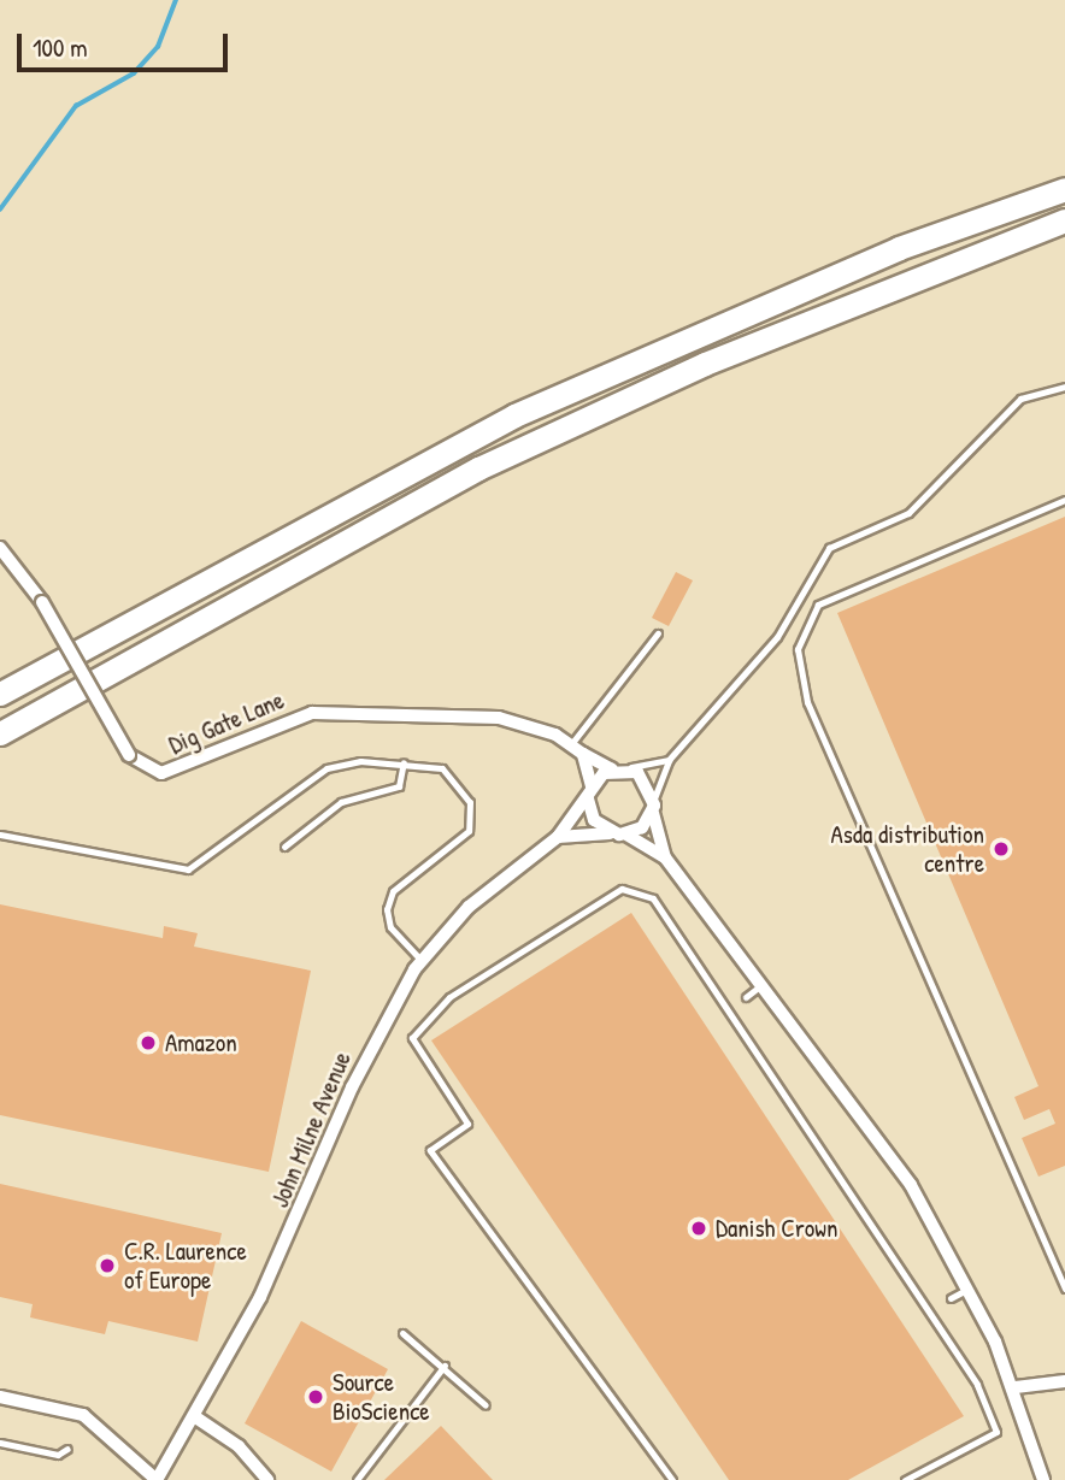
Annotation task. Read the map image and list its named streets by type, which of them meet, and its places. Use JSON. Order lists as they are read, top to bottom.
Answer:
{
  "streets": {
    "street": ["Dig Gate Lane", "John Milne Avenue"]
  },
  "crossings": [
    ["Dig Gate Lane", "John Milne Avenue"]
  ],
  "places": [
    "Asda distribution centre",
    "Amazon",
    "Danish Crown",
    "C.R. Laurence of Europe",
    "Source BioScience"
  ],
  "scale_bar": "100 m"
}
